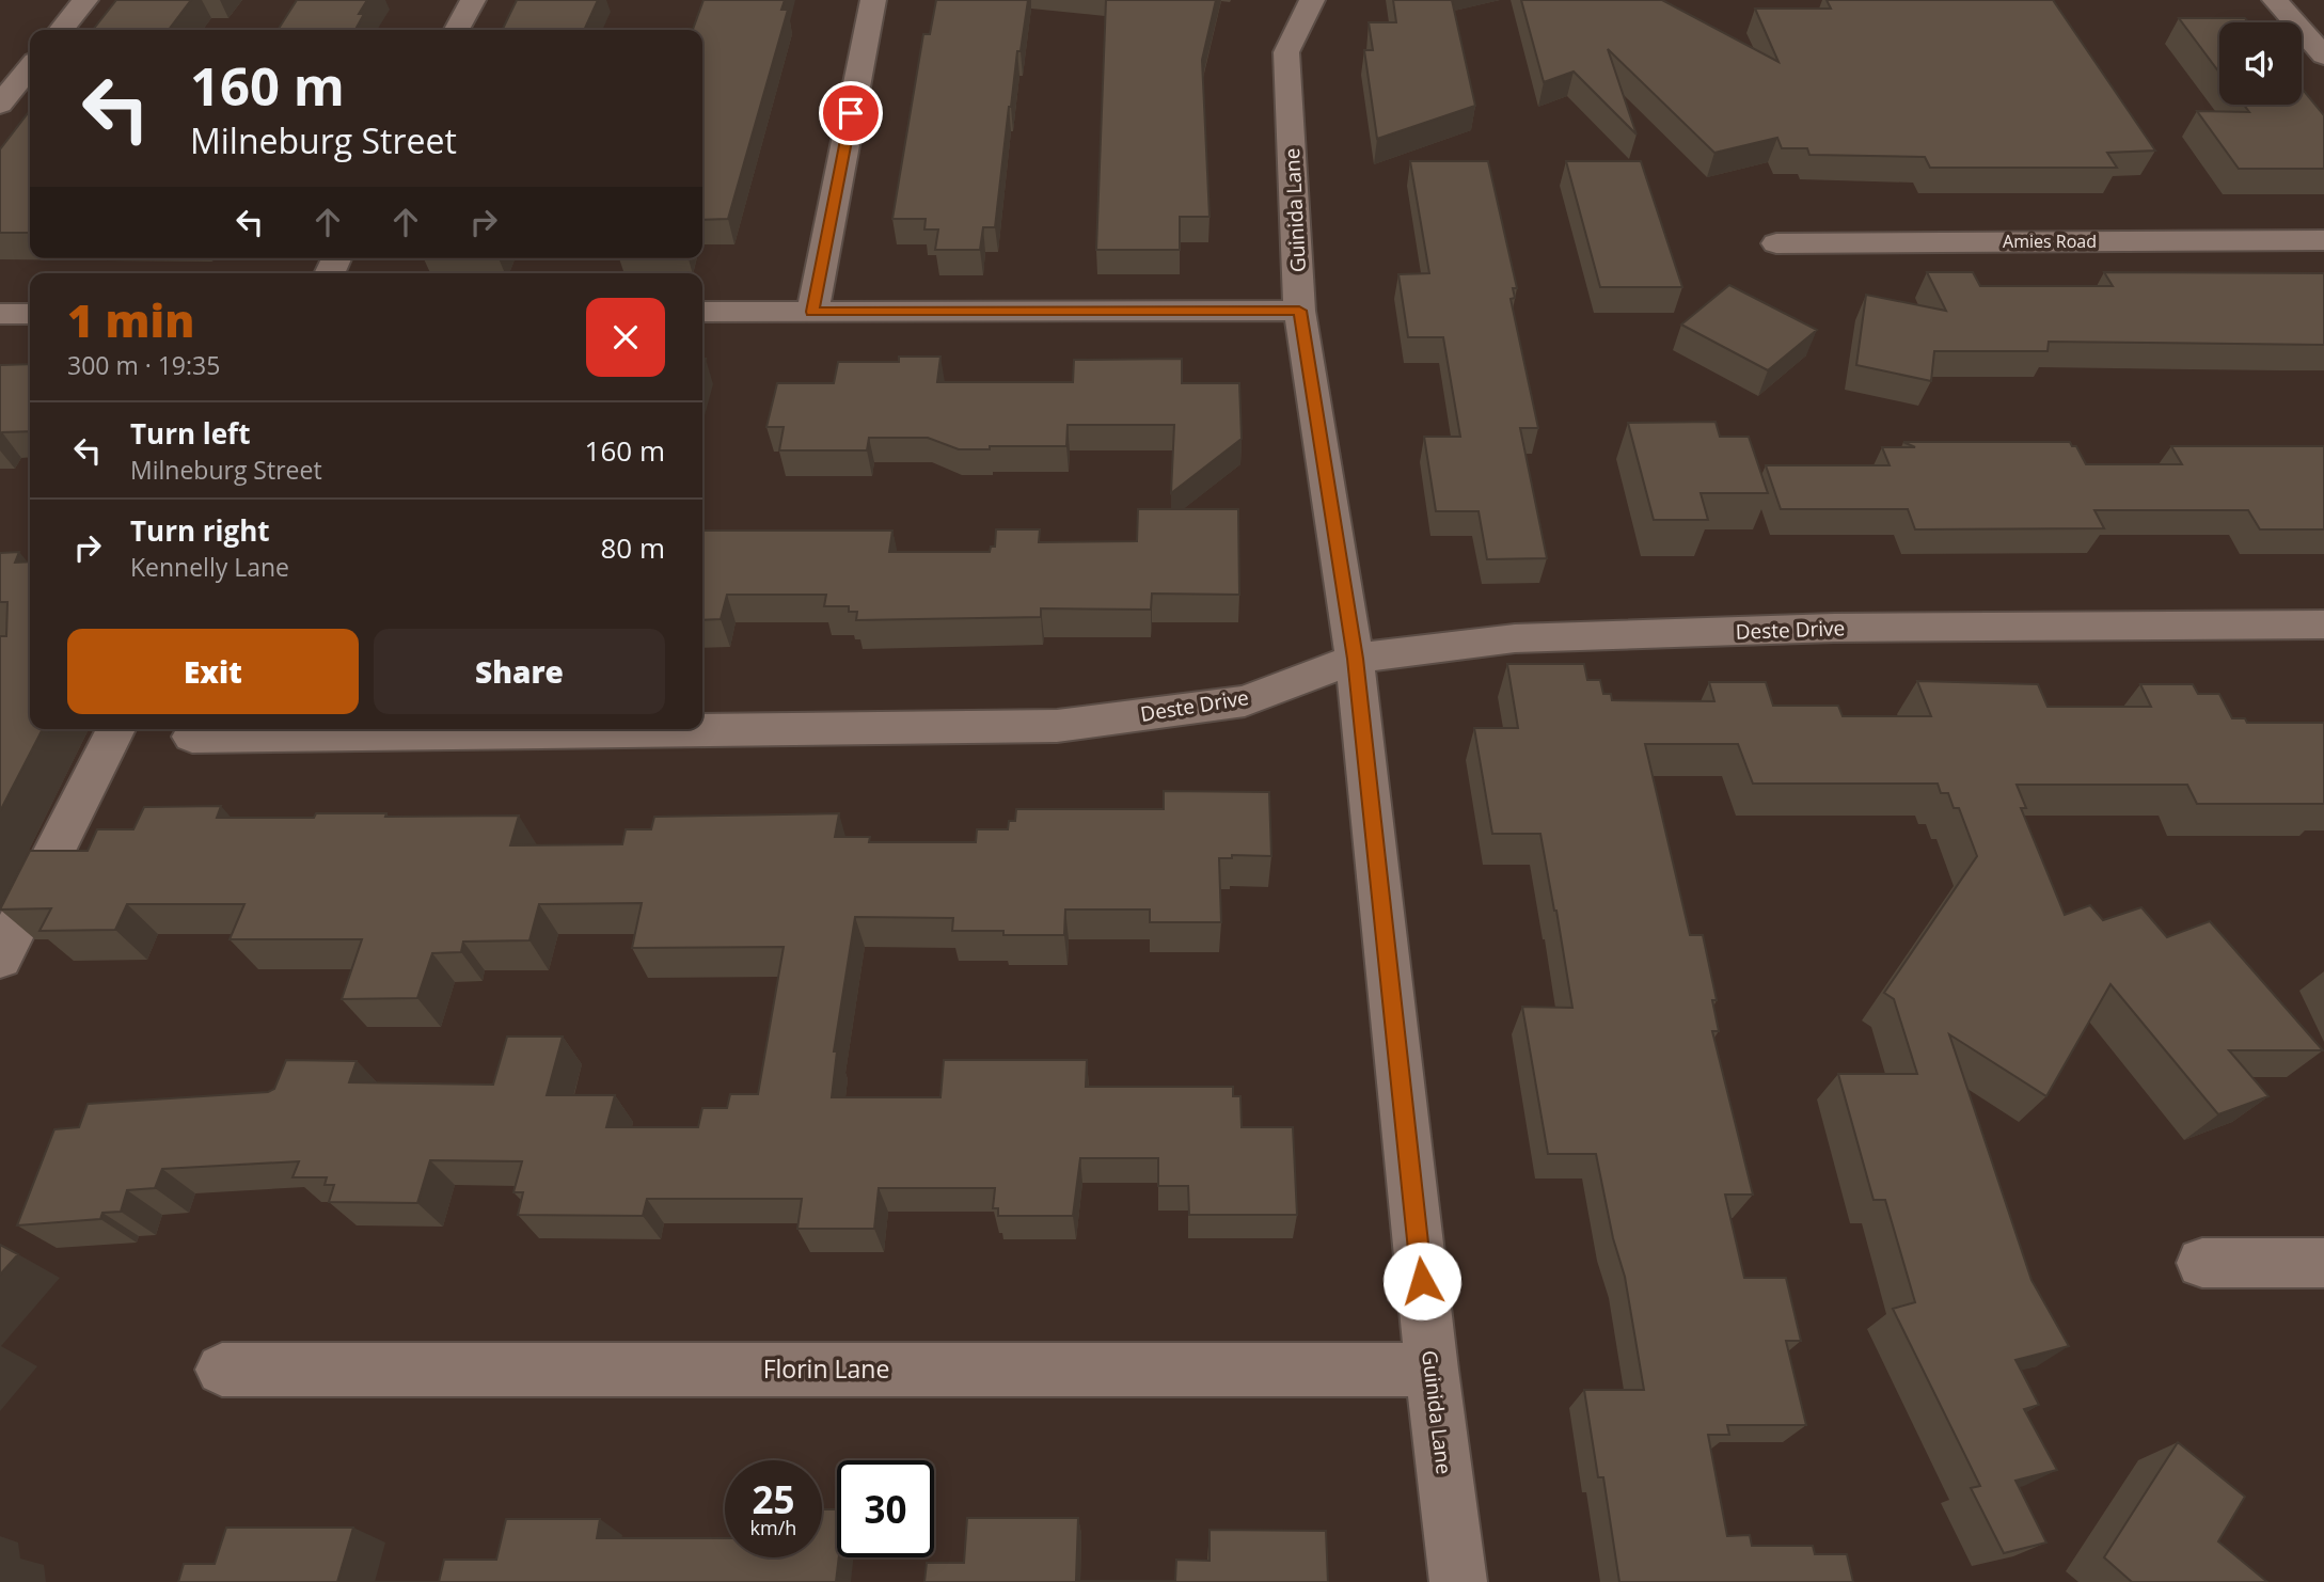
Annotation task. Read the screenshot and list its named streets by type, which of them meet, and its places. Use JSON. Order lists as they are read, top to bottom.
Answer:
{
  "streets": {
    "street": [
      "Guinida Lane",
      "Amies Road",
      "Deste Drive",
      "Florin Lane"
    ]
  },
  "crossings": [
    ["Guinida Lane", "Deste Drive"],
    ["Guinida Lane", "Florin Lane"]
  ],
  "page": {
    "turn": ["160 m", "Milneburg Street"],
    "heading": ["1 min", "300 m · 19:35"],
    "list": [
      {
        "name": "Turn left",
        "note": "Milneburg Street",
        "value": "160 m"
      },
      {
        "name": "Turn right",
        "note": "Kennelly Lane",
        "value": "80 m"
      }
    ],
    "buttons": ["Exit", "Share"],
    "speed": "25 km/h",
    "limit": "30"
  }
}
